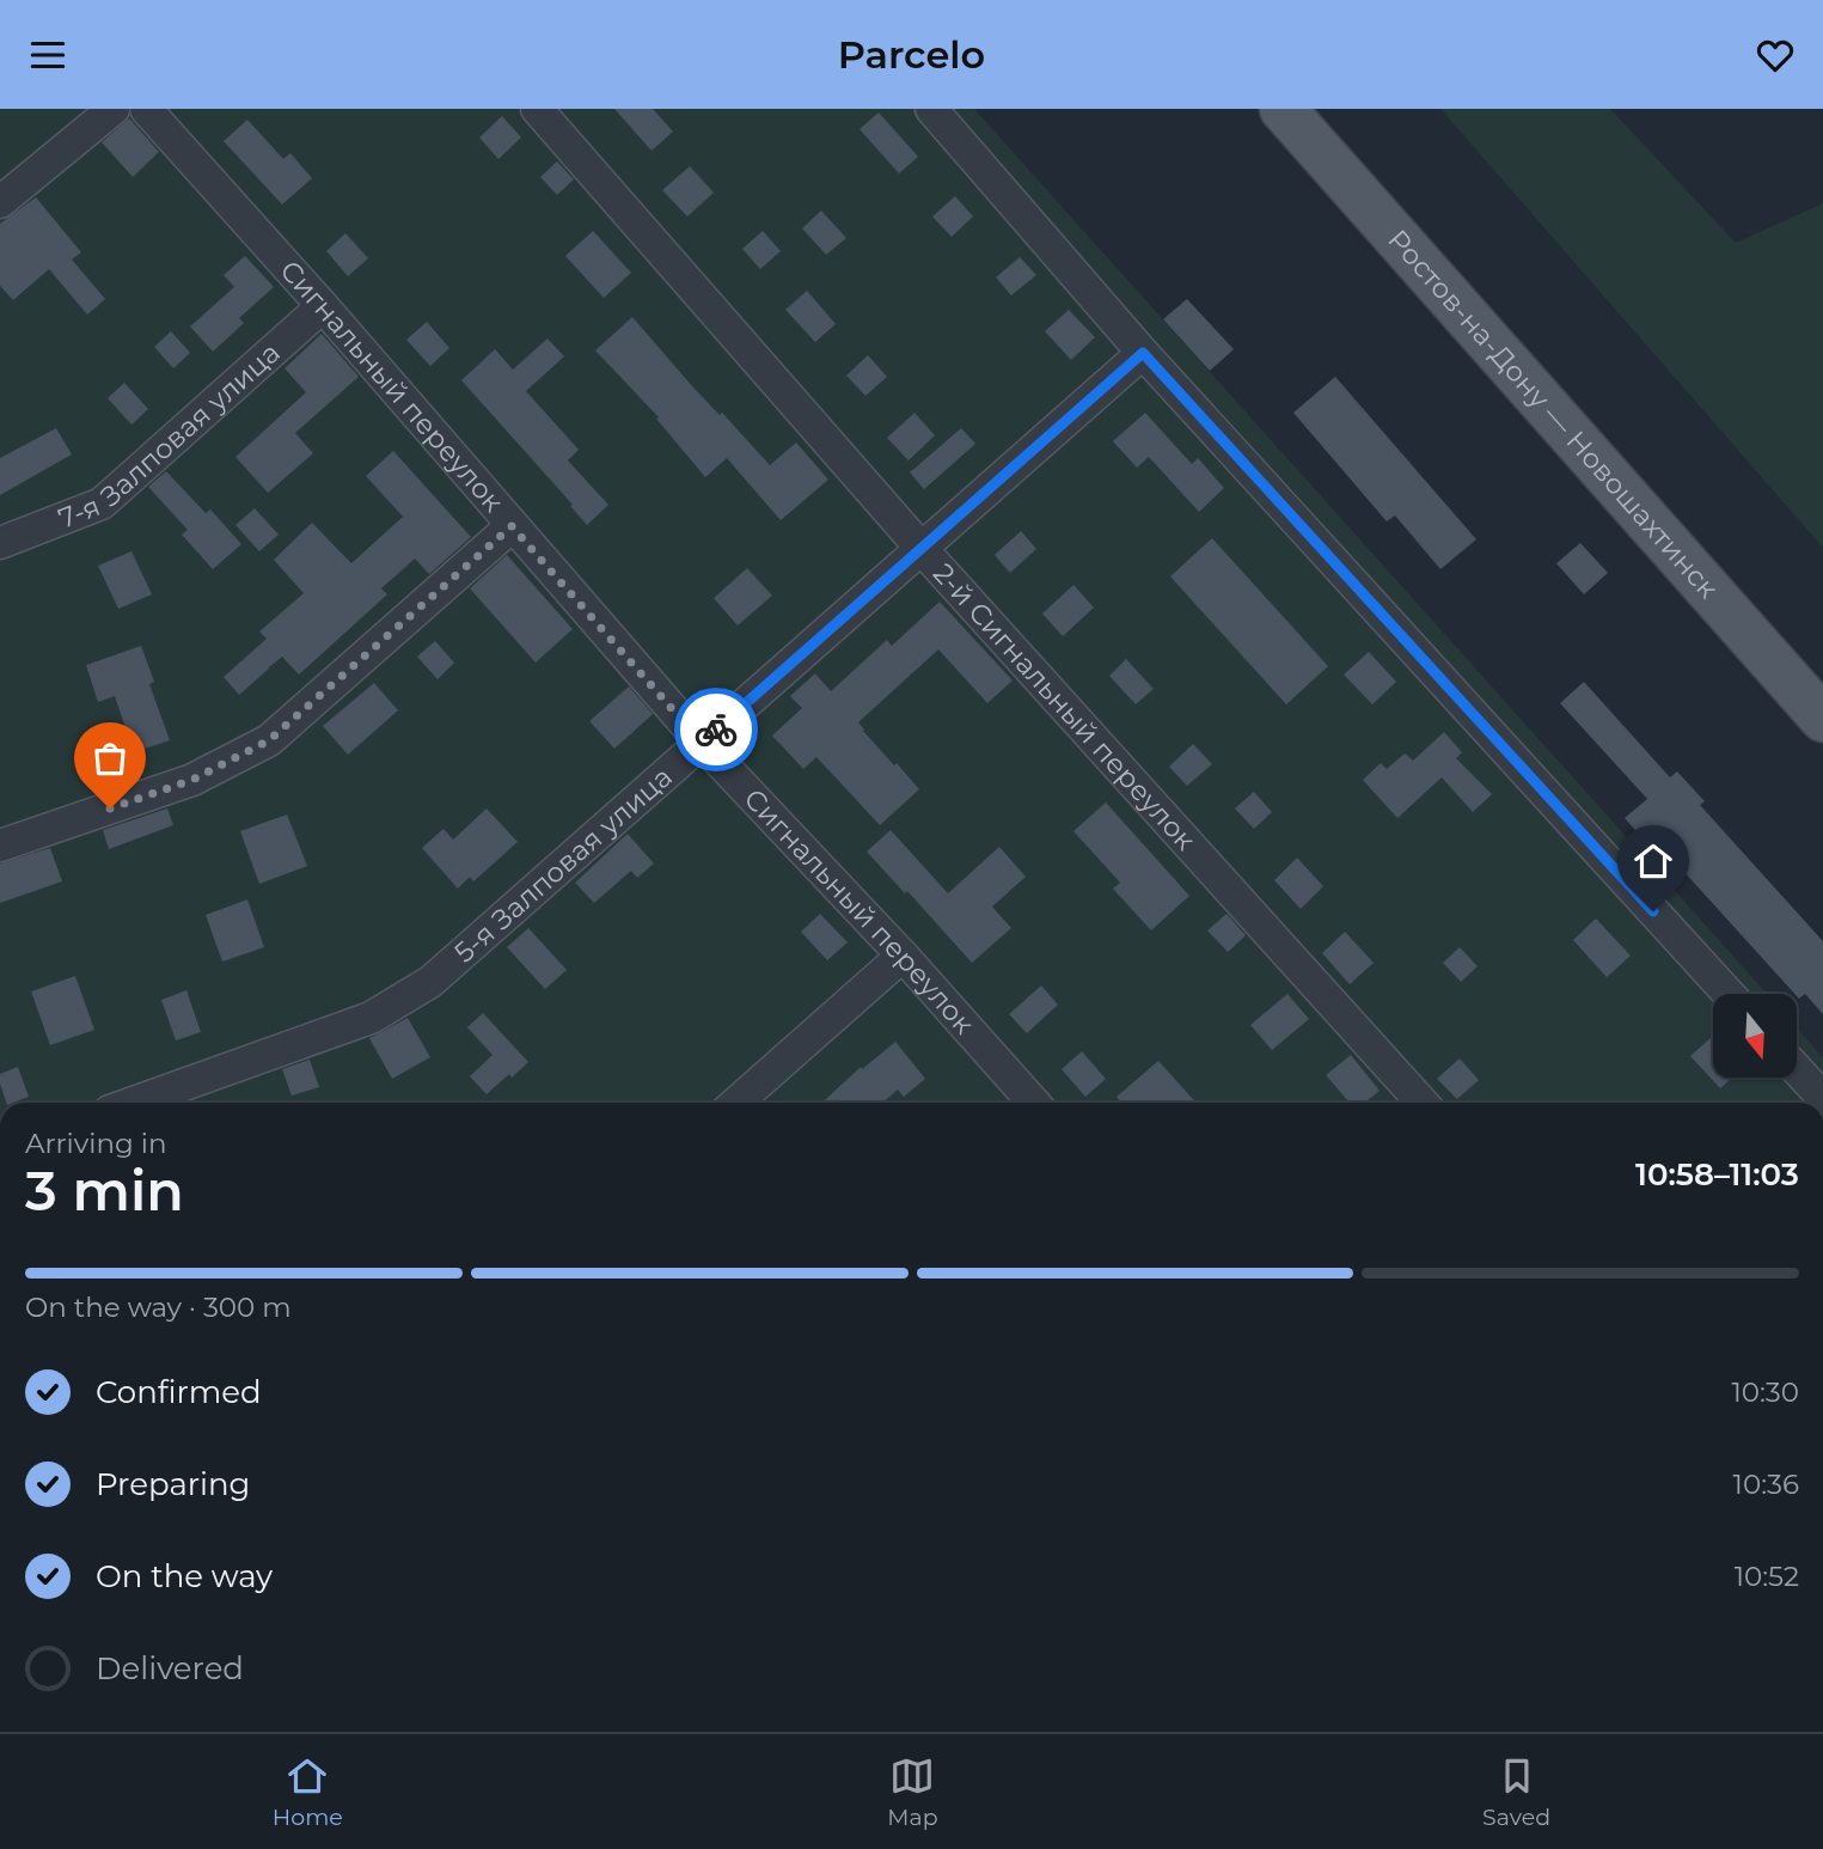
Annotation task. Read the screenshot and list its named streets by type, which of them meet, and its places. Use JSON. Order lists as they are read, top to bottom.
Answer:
{
  "streets": {
    "main road": ["Ростов-на-Дону — Новошахтинск"],
    "street": [
      "Сигнальный переулок",
      "7-я Залповая улица",
      "2-й Сигнальный переулок",
      "5-я Залповая улица"
    ]
  },
  "crossings": [
    ["Сигнальный переулок", "7-я Залповая улица"],
    ["Сигнальный переулок", "5-я Залповая улица"],
    ["2-й Сигнальный переулок", "5-я Залповая улица"]
  ],
  "north": "bottom",
  "page": {
    "header": "Parcelo",
    "heading": ["3 min", "Arriving in", "10:58–11:03"],
    "bar": "On the way · 300 m",
    "list": [
      ["Confirmed", "10:30"],
      ["Preparing", "10:36"],
      ["On the way", "10:52"],
      "Delivered"
    ],
    "tabs": ["Home", "Map", "Saved"]
  }
}
